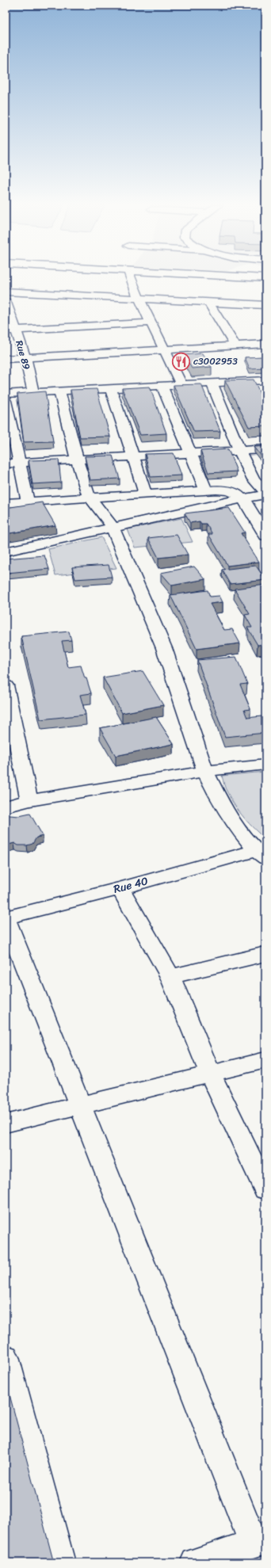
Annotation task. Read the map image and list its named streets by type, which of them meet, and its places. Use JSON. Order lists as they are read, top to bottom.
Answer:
{
  "streets": {
    "street": ["Rue 89", "Rue 40"]
  },
  "places": {
    "restaurant": ["c3002953"]
  }
}
